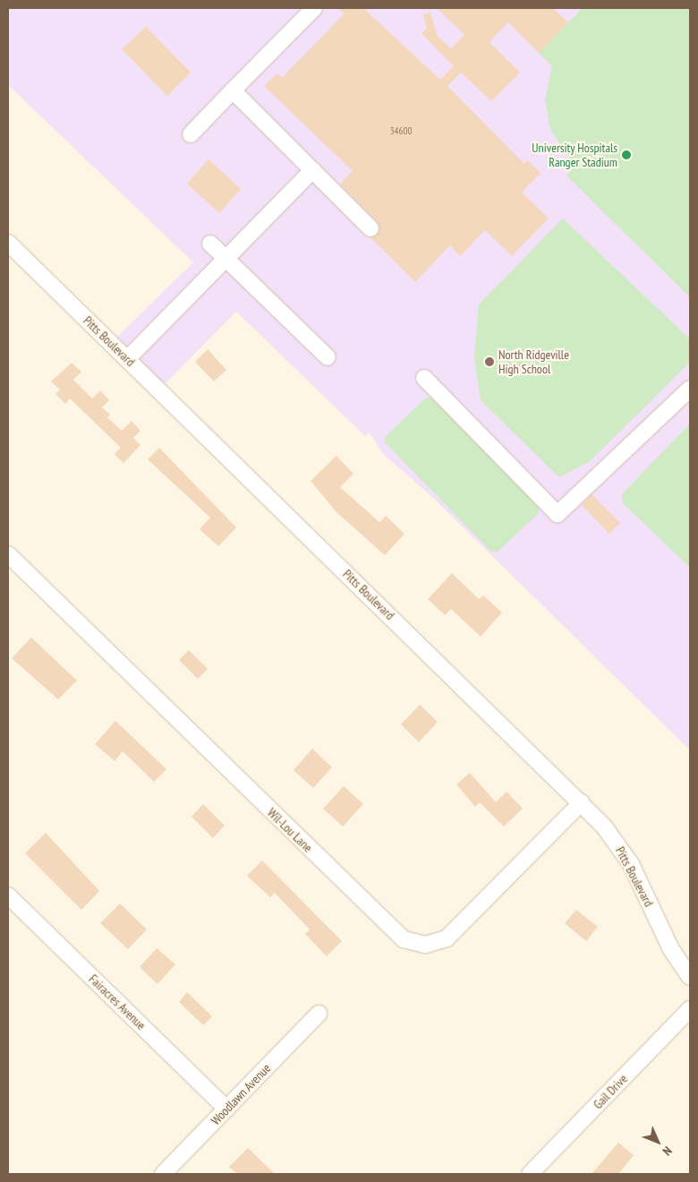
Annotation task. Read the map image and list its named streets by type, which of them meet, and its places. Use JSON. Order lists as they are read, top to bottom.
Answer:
{
  "streets": {
    "street": [
      "Pitts Boulevard",
      "Wil-Lou Lane",
      "Fairacres Avenue",
      "Gail Drive",
      "Woodlawn Avenue"
    ]
  },
  "crossings": [
    ["Pitts Boulevard", "Wil-Lou Lane"],
    ["Fairacres Avenue", "Woodlawn Avenue"]
  ],
  "places": ["University Hospitals Ranger Stadium", "North Ridgeville High School"],
  "house_numbers": ["34600"],
  "north": "bottom right"
}
